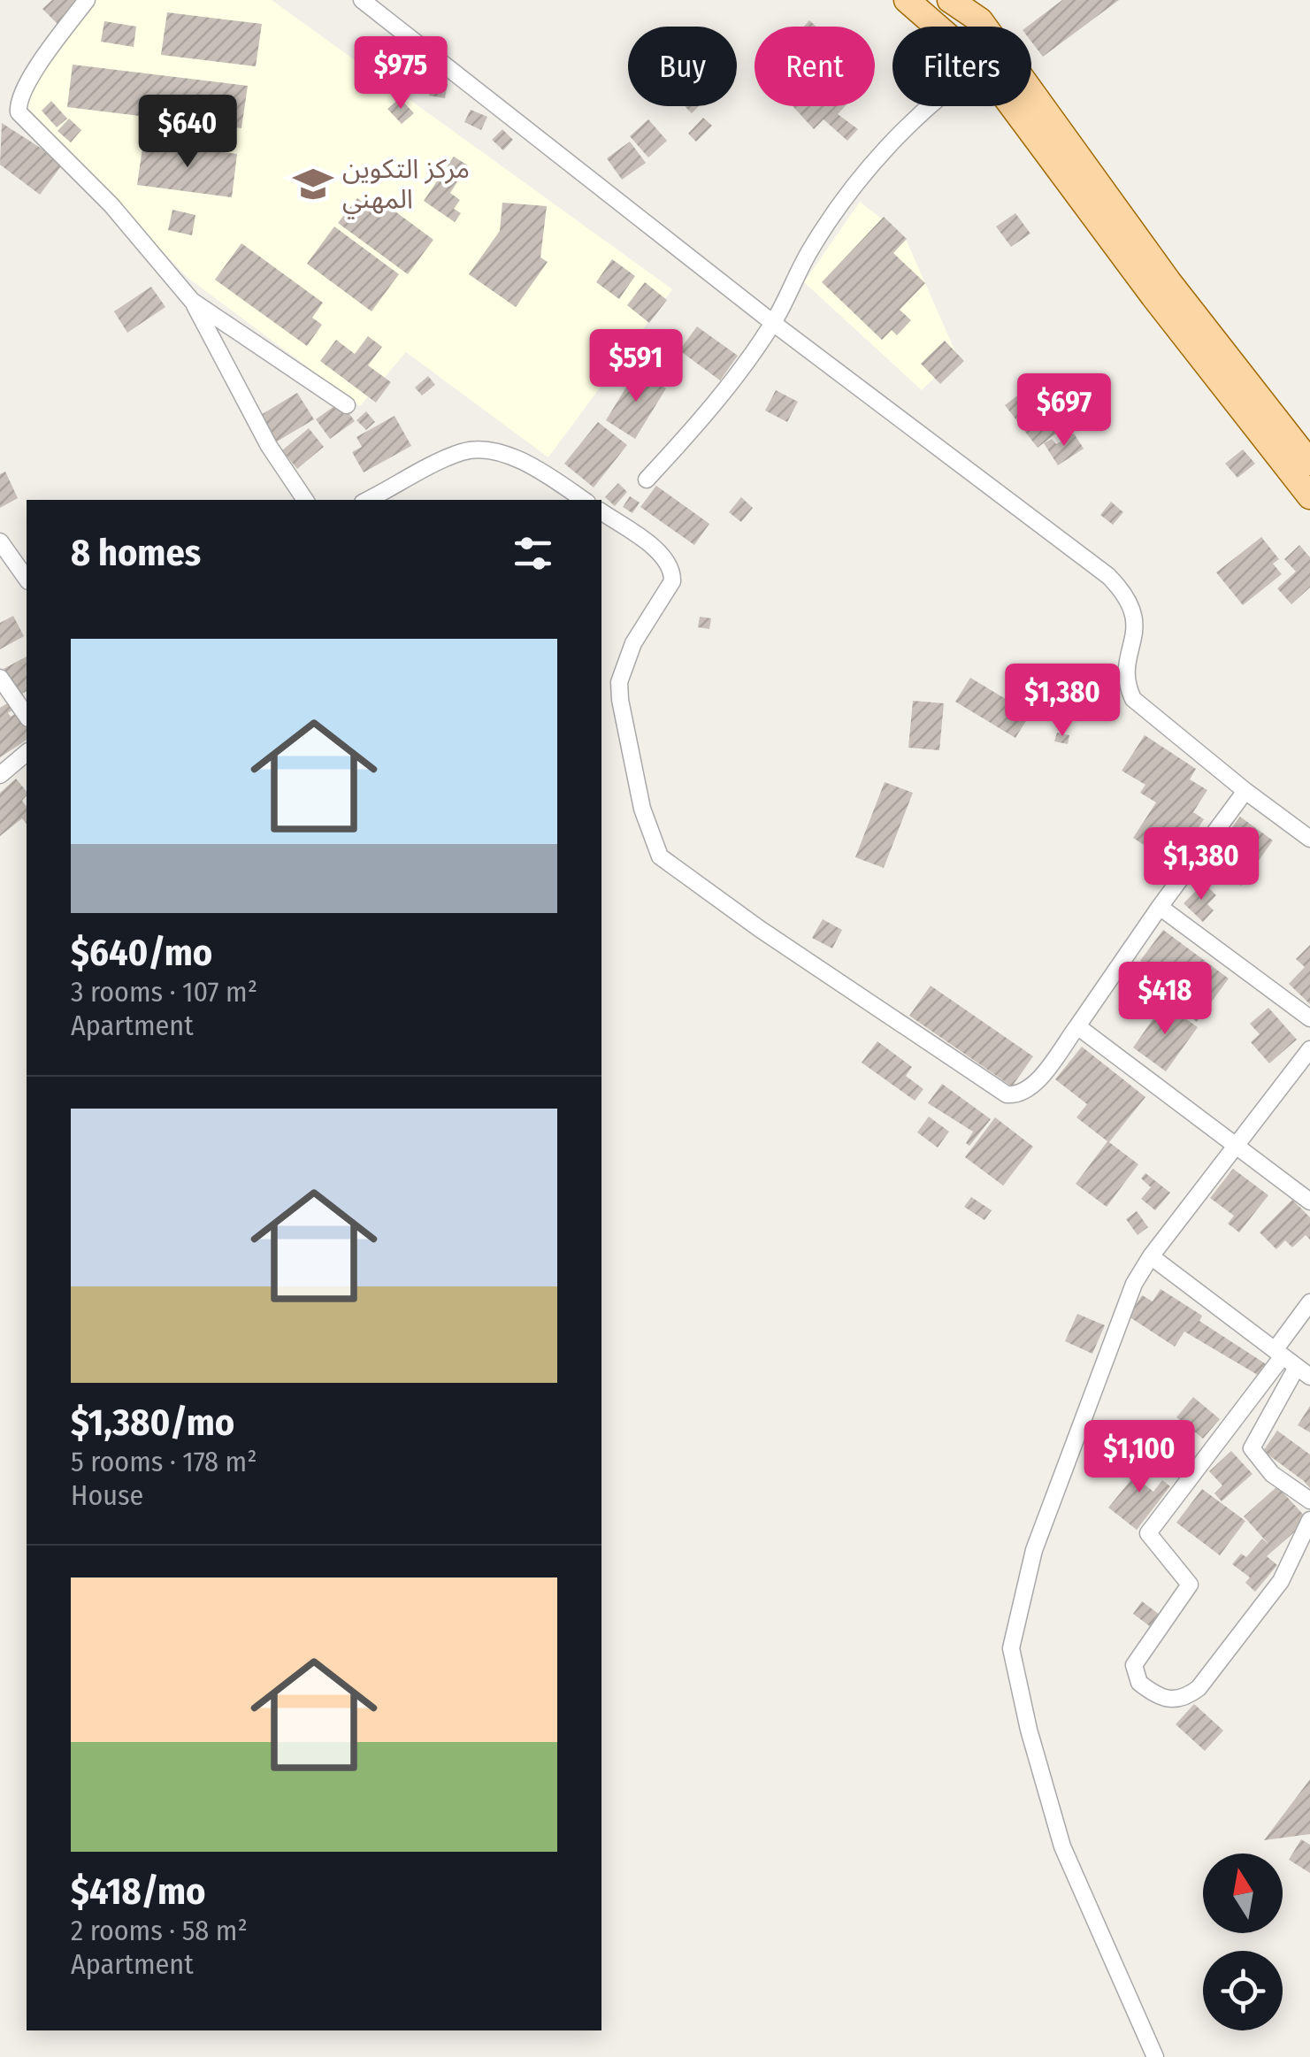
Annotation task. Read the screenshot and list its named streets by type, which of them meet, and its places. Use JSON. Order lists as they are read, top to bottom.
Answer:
{
  "places": {
    "school or university": ["مركز التكوين المهني"]
  },
  "north": "top",
  "page": {
    "chip": ["Buy", "Rent", "Filters"],
    "price": [
      "$975",
      "$640",
      "$591",
      "$697",
      "$1,380",
      "$1,380",
      "$418",
      "$1,100"
    ],
    "heading": "8 homes",
    "list": [
      {
        "name": "$640/mo",
        "note": "3 rooms · 107 m² · Apartment"
      },
      {
        "name": "$1,380/mo",
        "note": "5 rooms · 178 m² · House"
      },
      {
        "name": "$418/mo",
        "note": "2 rooms · 58 m² · Apartment"
      }
    ]
  }
}
